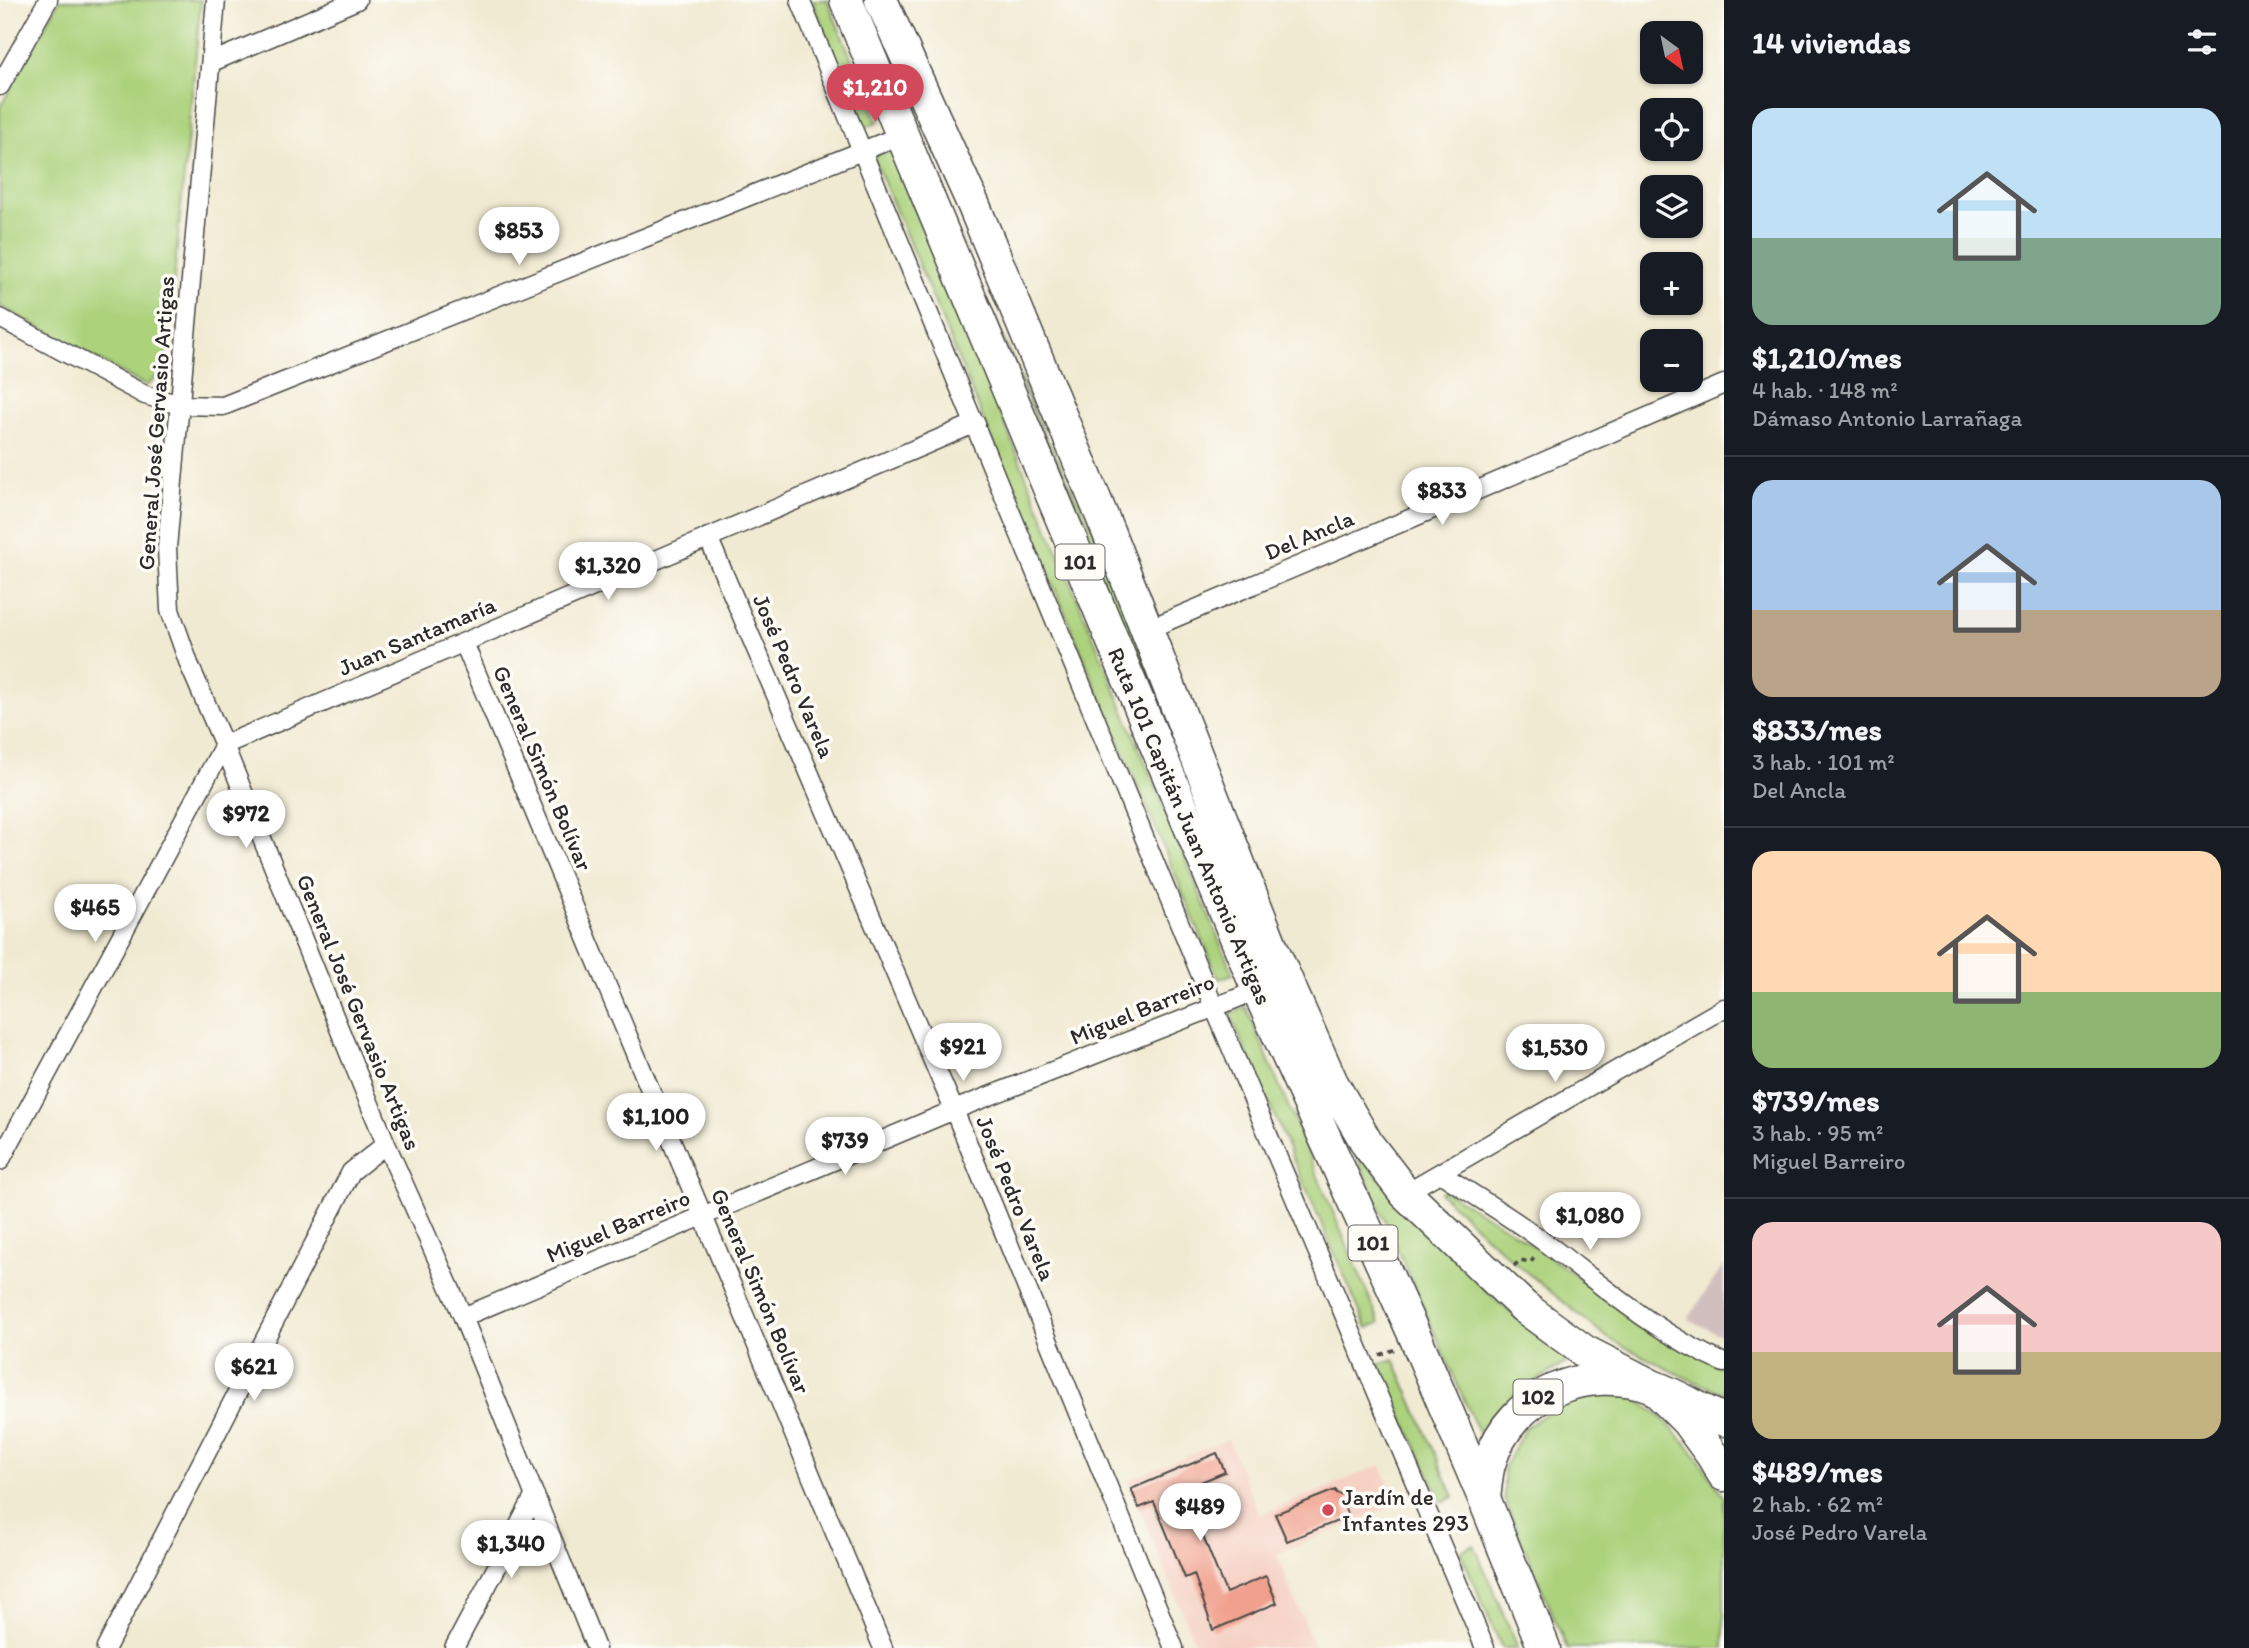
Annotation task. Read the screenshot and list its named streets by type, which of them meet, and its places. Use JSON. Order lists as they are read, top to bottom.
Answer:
{
  "streets": {
    "highway": ["101", "Ruta 101 Capitán Juan Antonio Artigas", "102"],
    "street": [
      "General José Gervasio Artigas",
      "Del Ancla",
      "Juan Santamaría",
      "José Pedro Varela",
      "General Simón Bolívar",
      "Miguel Barreiro"
    ]
  },
  "crossings": [
    ["General José Gervasio Artigas", "Juan Santamaría"],
    ["General José Gervasio Artigas", "Miguel Barreiro"],
    ["Del Ancla", "Ruta 101 Capitán Juan Antonio Artigas"],
    ["Juan Santamaría", "José Pedro Varela"],
    ["Juan Santamaría", "General Simón Bolívar"],
    ["José Pedro Varela", "Miguel Barreiro"],
    ["General Simón Bolívar", "Miguel Barreiro"],
    ["Ruta 101 Capitán Juan Antonio Artigas", "Miguel Barreiro"],
    ["Ruta 101 Capitán Juan Antonio Artigas", "102"]
  ],
  "places": ["Jardín de Infantes 293"],
  "north": "bottom right",
  "page": {
    "heading": "14 viviendas",
    "map_buttons": ["+", "−"],
    "price": [
      "$1,210",
      "$853",
      "$833",
      "$1,320",
      "$972",
      "$465",
      "$921",
      "$1,530",
      "$1,100",
      "$739",
      "$1,080",
      "$621",
      "$489",
      "$1,340"
    ],
    "list": [
      {
        "name": "$1,210/mes",
        "note": "4 hab. · 148 m² · Dámaso Antonio Larrañaga"
      },
      {
        "name": "$833/mes",
        "note": "3 hab. · 101 m² · Del Ancla"
      },
      {
        "name": "$739/mes",
        "note": "3 hab. · 95 m² · Miguel Barreiro"
      },
      {
        "name": "$489/mes",
        "note": "2 hab. · 62 m² · José Pedro Varela"
      }
    ]
  }
}
